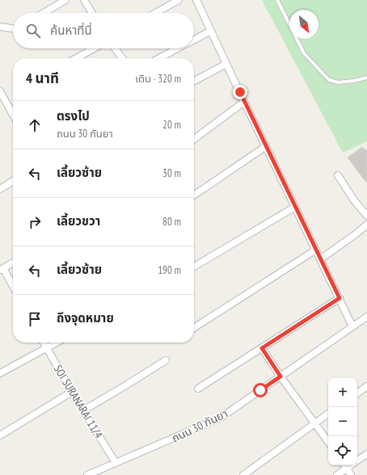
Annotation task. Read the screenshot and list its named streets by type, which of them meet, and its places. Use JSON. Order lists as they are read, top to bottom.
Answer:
{
  "streets": {
    "street": ["SOI SURANARAI 11/4", "ถนน 30 กันยา"]
  },
  "crossings": [
    ["SOI SURANARAI 11/4", "ถนน 30 กันยา"]
  ],
  "north": "bottom right",
  "page": {
    "search": "ค้นหาที่นี่",
    "heading": ["4 นาที", "เดิน · 320 m"],
    "list": [
      ["ตรงไป", "ถนน 30 กันยา", "20 m"],
      ["เลี้ยวซ้าย", "30 m"],
      ["เลี้ยวขวา", "80 m"],
      ["เลี้ยวซ้าย", "190 m"],
      "ถึงจุดหมาย"
    ],
    "map_buttons": ["+", "−"]
  }
}
